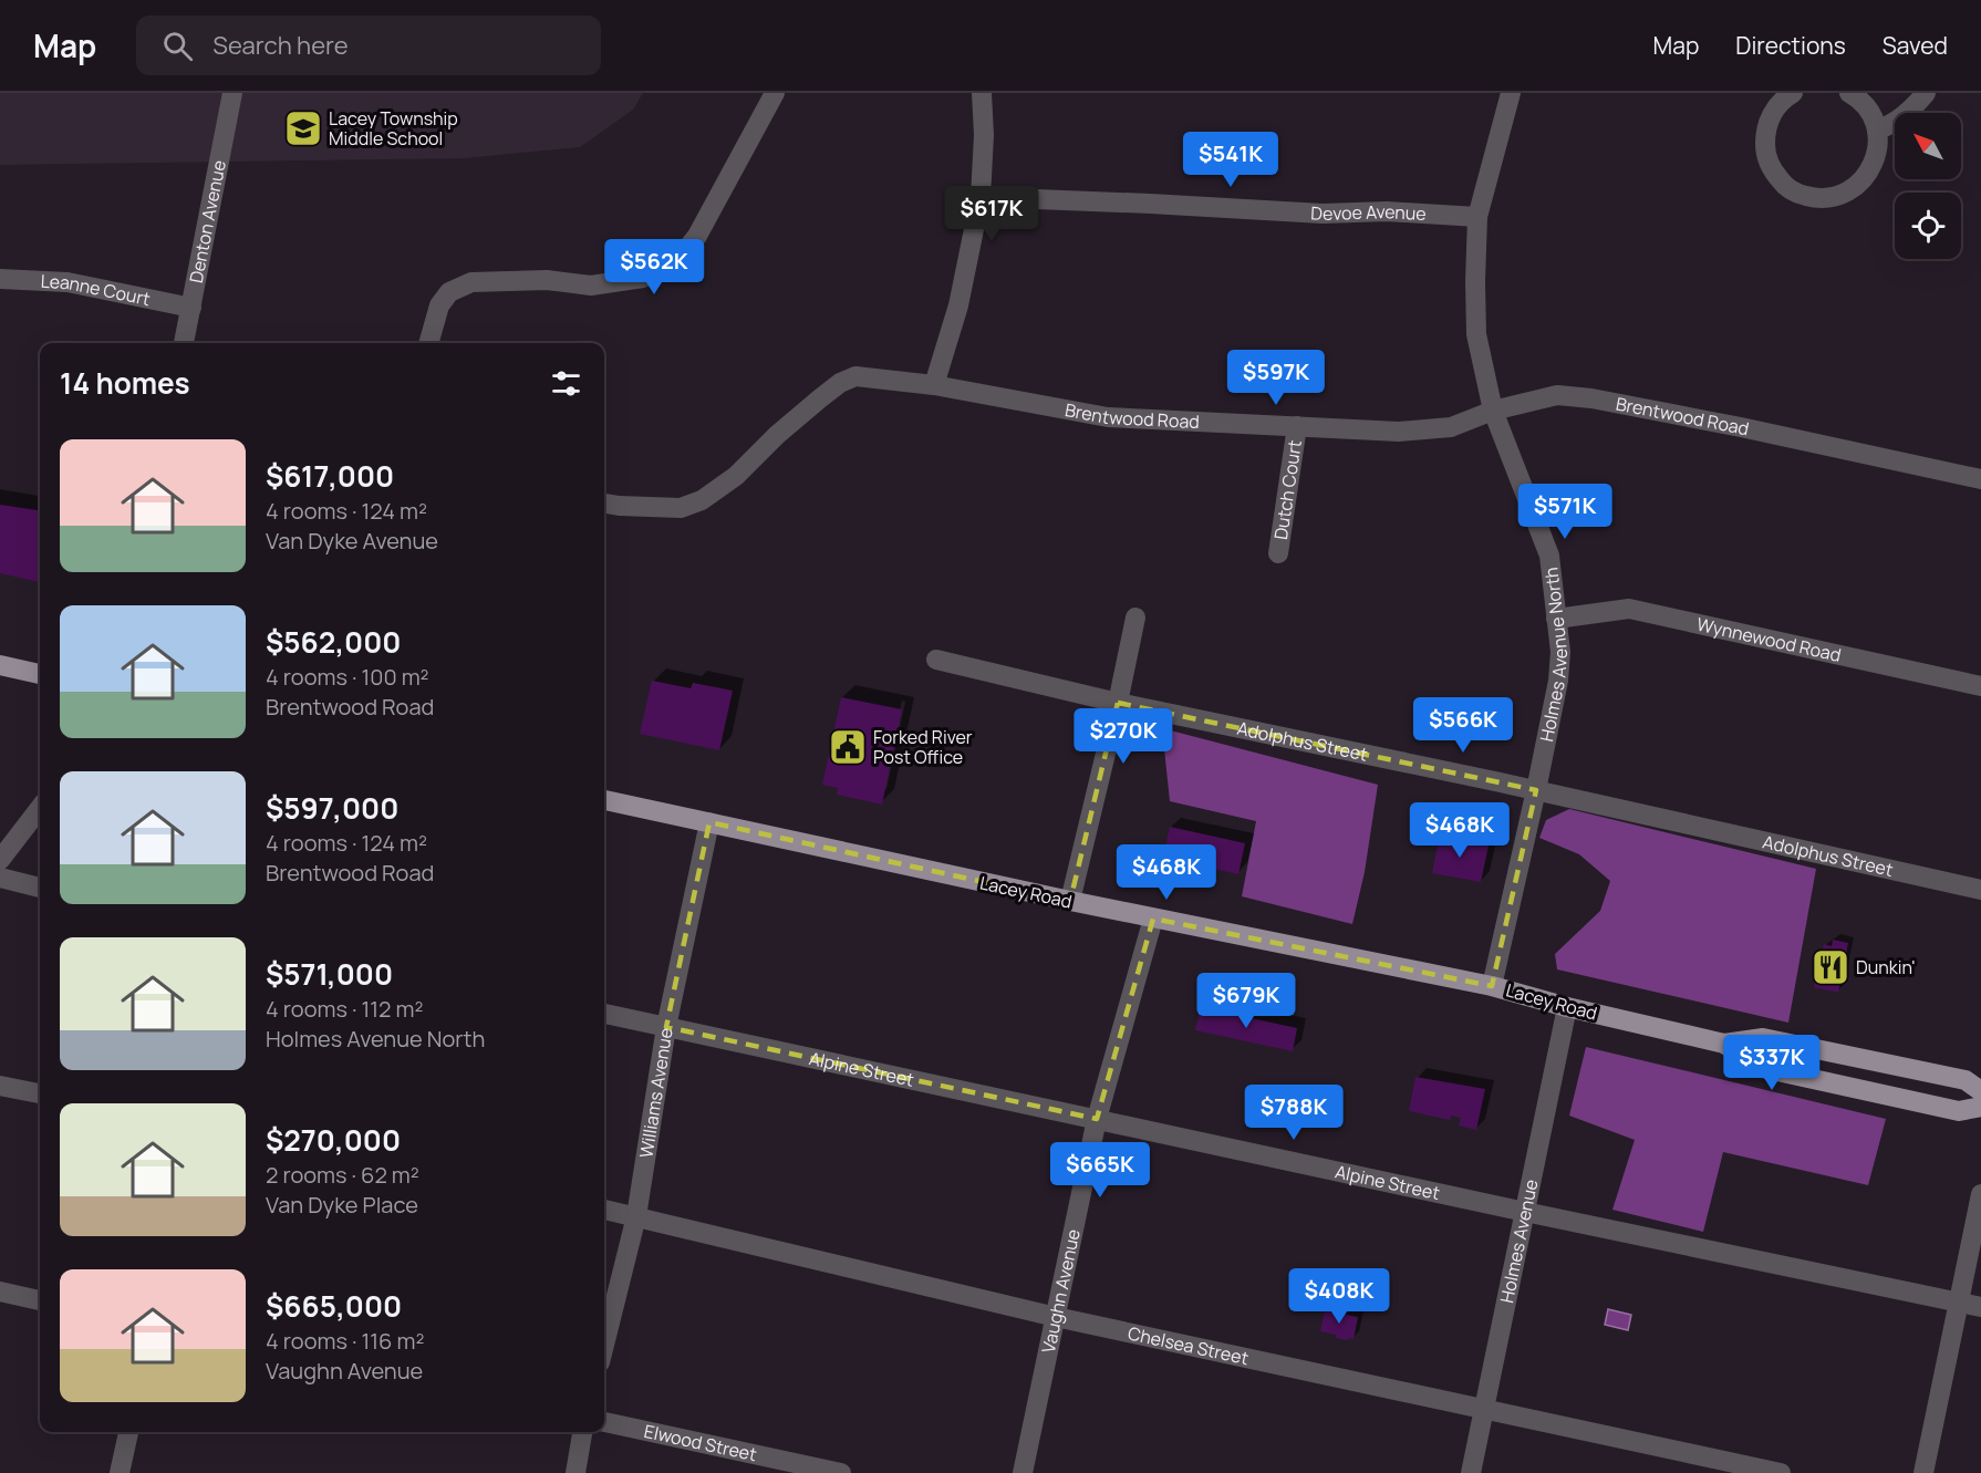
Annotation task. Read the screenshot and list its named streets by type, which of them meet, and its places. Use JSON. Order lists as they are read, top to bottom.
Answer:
{
  "streets": {
    "main road": ["Lacey Road"],
    "street": [
      "Devoe Avenue",
      "Denton Avenue",
      "Leanne Court",
      "Brentwood Road",
      "Dutch Court",
      "Wynnewood Road",
      "Holmes Avenue North",
      "Adolphus Street",
      "Alpine Street",
      "Williams Avenue",
      "Holmes Avenue",
      "Vaughn Avenue",
      "Chelsea Street",
      "Elwood Street"
    ]
  },
  "crossings": [
    ["Devoe Avenue", "Holmes Avenue North"],
    ["Denton Avenue", "Leanne Court"],
    ["Brentwood Road", "Dutch Court"],
    ["Brentwood Road", "Holmes Avenue North"],
    ["Wynnewood Road", "Holmes Avenue North"],
    ["Holmes Avenue North", "Adolphus Street"],
    ["Holmes Avenue North", "Lacey Road"],
    ["Lacey Road", "Williams Avenue"],
    ["Lacey Road", "Holmes Avenue"],
    ["Lacey Road", "Vaughn Avenue"],
    ["Alpine Street", "Williams Avenue"],
    ["Alpine Street", "Holmes Avenue"],
    ["Alpine Street", "Vaughn Avenue"],
    ["Williams Avenue", "Chelsea Street"],
    ["Holmes Avenue", "Chelsea Street"],
    ["Vaughn Avenue", "Chelsea Street"]
  ],
  "places": {
    "school or university": ["Lacey Township Middle School"],
    "public building": ["Forked River Post Office"],
    "restaurant": ["Dunkin'"]
  },
  "north": "top left",
  "page": {
    "header": "Map",
    "search": "Search here",
    "nav": ["Map", "Directions", "Saved"],
    "price": [
      "$541K",
      "$617K",
      "$562K",
      "$597K",
      "$571K",
      "$566K",
      "$270K",
      "$468K",
      "$468K",
      "$679K",
      "$337K",
      "$788K",
      "$665K",
      "$408K"
    ],
    "heading": "14 homes",
    "list": [
      {
        "name": "$617,000",
        "note": "4 rooms · 124 m² · Van Dyke Avenue"
      },
      {
        "name": "$562,000",
        "note": "4 rooms · 100 m² · Brentwood Road"
      },
      {
        "name": "$597,000",
        "note": "4 rooms · 124 m² · Brentwood Road"
      },
      {
        "name": "$571,000",
        "note": "4 rooms · 112 m² · Holmes Avenue North"
      },
      {
        "name": "$270,000",
        "note": "2 rooms · 62 m² · Van Dyke Place"
      },
      {
        "name": "$665,000",
        "note": "4 rooms · 116 m² · Vaughn Avenue"
      }
    ]
  }
}
